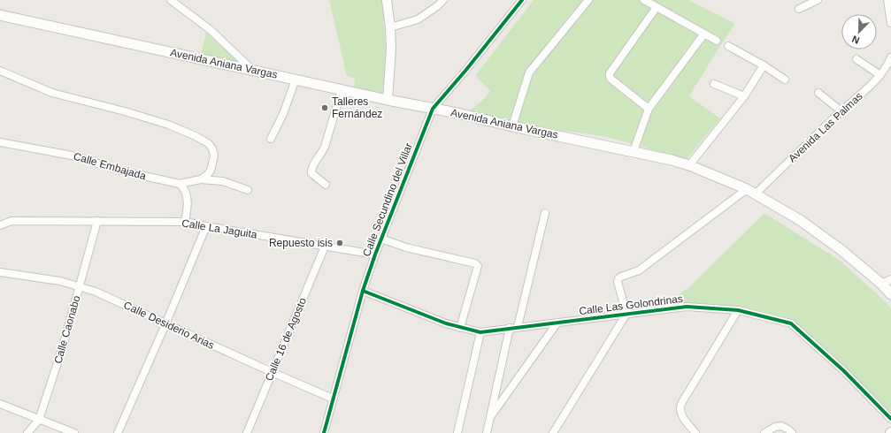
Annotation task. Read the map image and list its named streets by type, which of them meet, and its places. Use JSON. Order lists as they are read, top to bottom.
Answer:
{
  "streets": {
    "main road": ["Avenida Aniana Vargas"],
    "street": [
      "Avenida Las Palmas",
      "Calle Embajada",
      "Calle Secundino del Villar",
      "Calle La Jaguita",
      "Calle Las Golondrinas",
      "Calle Desiderio Arias",
      "Calle Caonabo",
      "Calle 16 de Agosto"
    ]
  },
  "crossings": [
    ["Avenida Aniana Vargas", "Avenida Las Palmas"],
    ["Avenida Aniana Vargas", "Calle Secundino del Villar"],
    ["Avenida Las Palmas", "Calle Las Golondrinas"],
    ["Calle Secundino del Villar", "Calle La Jaguita"],
    ["Calle Secundino del Villar", "Calle Las Golondrinas"],
    ["Calle Secundino del Villar", "Calle Desiderio Arias"],
    ["Calle La Jaguita", "Calle Caonabo"],
    ["Calle La Jaguita", "Calle 16 de Agosto"],
    ["Calle Desiderio Arias", "Calle Caonabo"],
    ["Calle Desiderio Arias", "Calle 16 de Agosto"]
  ],
  "places": ["Talleres Fernández", "Repuesto isis"],
  "north": "bottom left"
}
